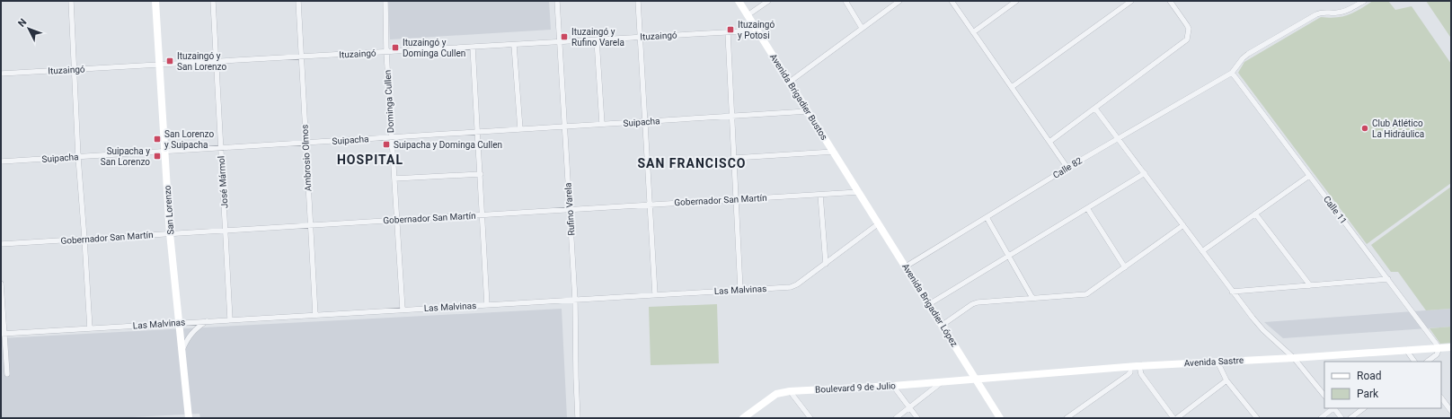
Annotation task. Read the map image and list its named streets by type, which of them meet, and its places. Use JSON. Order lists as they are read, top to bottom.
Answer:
{
  "streets": {
    "street": [
      "Ituzaingó",
      "Avenida Brigadier Bustos",
      "Dominga Cullen",
      "Suipacha",
      "Ambrosio Olmos",
      "Calle 82",
      "José Mármol",
      "Gobernador San Martín",
      "Rufino Varela",
      "San Lorenzo",
      "Calle 11",
      "Las Malvinas",
      "Avenida Brigadier López",
      "Avenida Sastre",
      "Boulevard 9 de Julio"
    ]
  },
  "crossings": [
    ["Ituzaingó", "Avenida Brigadier Bustos"],
    ["Ituzaingó", "Dominga Cullen"],
    ["Ituzaingó", "Ambrosio Olmos"],
    ["Ituzaingó", "José Mármol"],
    ["Ituzaingó", "Rufino Varela"],
    ["Ituzaingó", "San Lorenzo"],
    ["Avenida Brigadier Bustos", "Suipacha"],
    ["Avenida Brigadier Bustos", "Gobernador San Martín"],
    ["Avenida Brigadier Bustos", "Avenida Brigadier López"],
    ["Dominga Cullen", "Suipacha"],
    ["Dominga Cullen", "Gobernador San Martín"],
    ["Dominga Cullen", "Las Malvinas"],
    ["Suipacha", "Ambrosio Olmos"],
    ["Suipacha", "José Mármol"],
    ["Suipacha", "Rufino Varela"],
    ["Suipacha", "San Lorenzo"],
    ["Ambrosio Olmos", "Gobernador San Martín"],
    ["Ambrosio Olmos", "Las Malvinas"],
    ["Calle 82", "Calle 11"],
    ["Calle 82", "Avenida Brigadier López"],
    ["José Mármol", "Gobernador San Martín"],
    ["José Mármol", "Las Malvinas"],
    ["Gobernador San Martín", "Rufino Varela"],
    ["Gobernador San Martín", "San Lorenzo"],
    ["Gobernador San Martín", "Avenida Brigadier López"],
    ["Rufino Varela", "Las Malvinas"],
    ["San Lorenzo", "Las Malvinas"],
    ["Calle 11", "Avenida Sastre"],
    ["Las Malvinas", "Avenida Brigadier López"],
    ["Avenida Brigadier López", "Avenida Sastre"],
    ["Avenida Brigadier López", "Boulevard 9 de Julio"],
    ["Avenida Sastre", "Boulevard 9 de Julio"]
  ],
  "districts": ["HOSPITAL", "SAN FRANCISCO"],
  "places": {
    "transit": [
      "Ituzaingó y Potosi",
      "Ituzaingó y Rufino Varela",
      "Ituzaingó y Dominga Cullen",
      "Ituzaingó y San Lorenzo",
      "San Lorenzo y Suipacha",
      "Suipacha y Dominga Cullen",
      "Suipacha y San Lorenzo"
    ],
    "other": ["Club Atlético La Hidráulica"]
  },
  "legend": ["Road", "Park"],
  "north": "top left"
}
